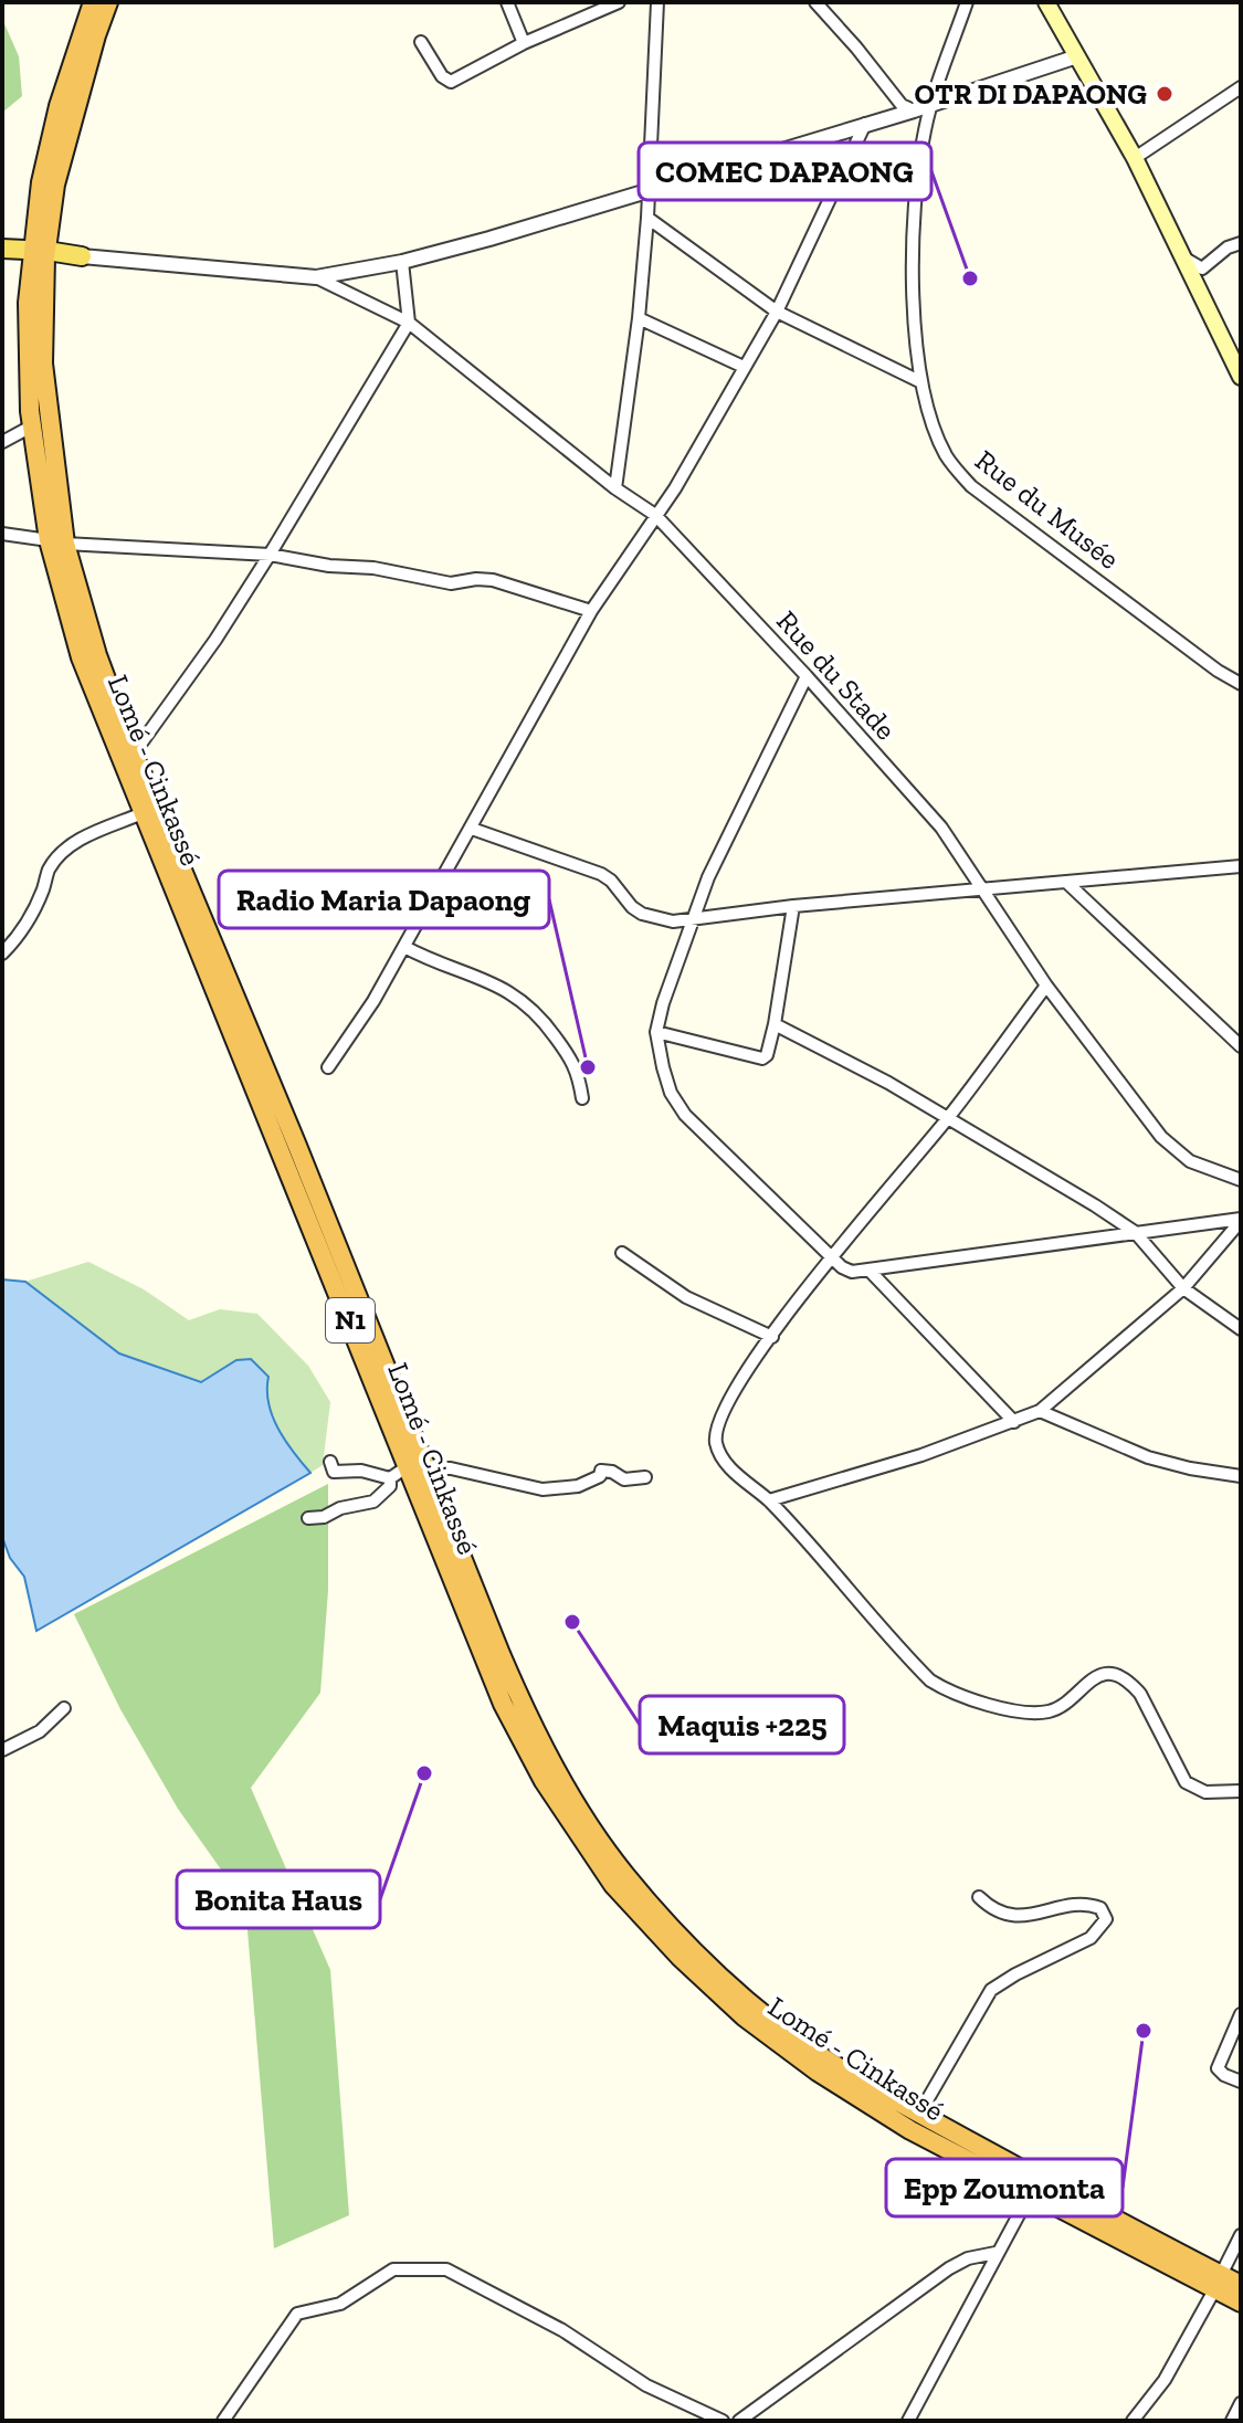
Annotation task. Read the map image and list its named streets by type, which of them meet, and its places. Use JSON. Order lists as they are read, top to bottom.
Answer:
{
  "streets": {
    "highway": ["Lomé - Cinkassé", "N1"],
    "street": ["Rue du Musée", "Rue du Stade"]
  },
  "places": [
    "OTR DI DAPAONG",
    "COMEC DAPAONG",
    "Radio Maria Dapaong",
    "Maquis +225",
    "Bonita Haus",
    "Epp Zoumonta"
  ]
}
